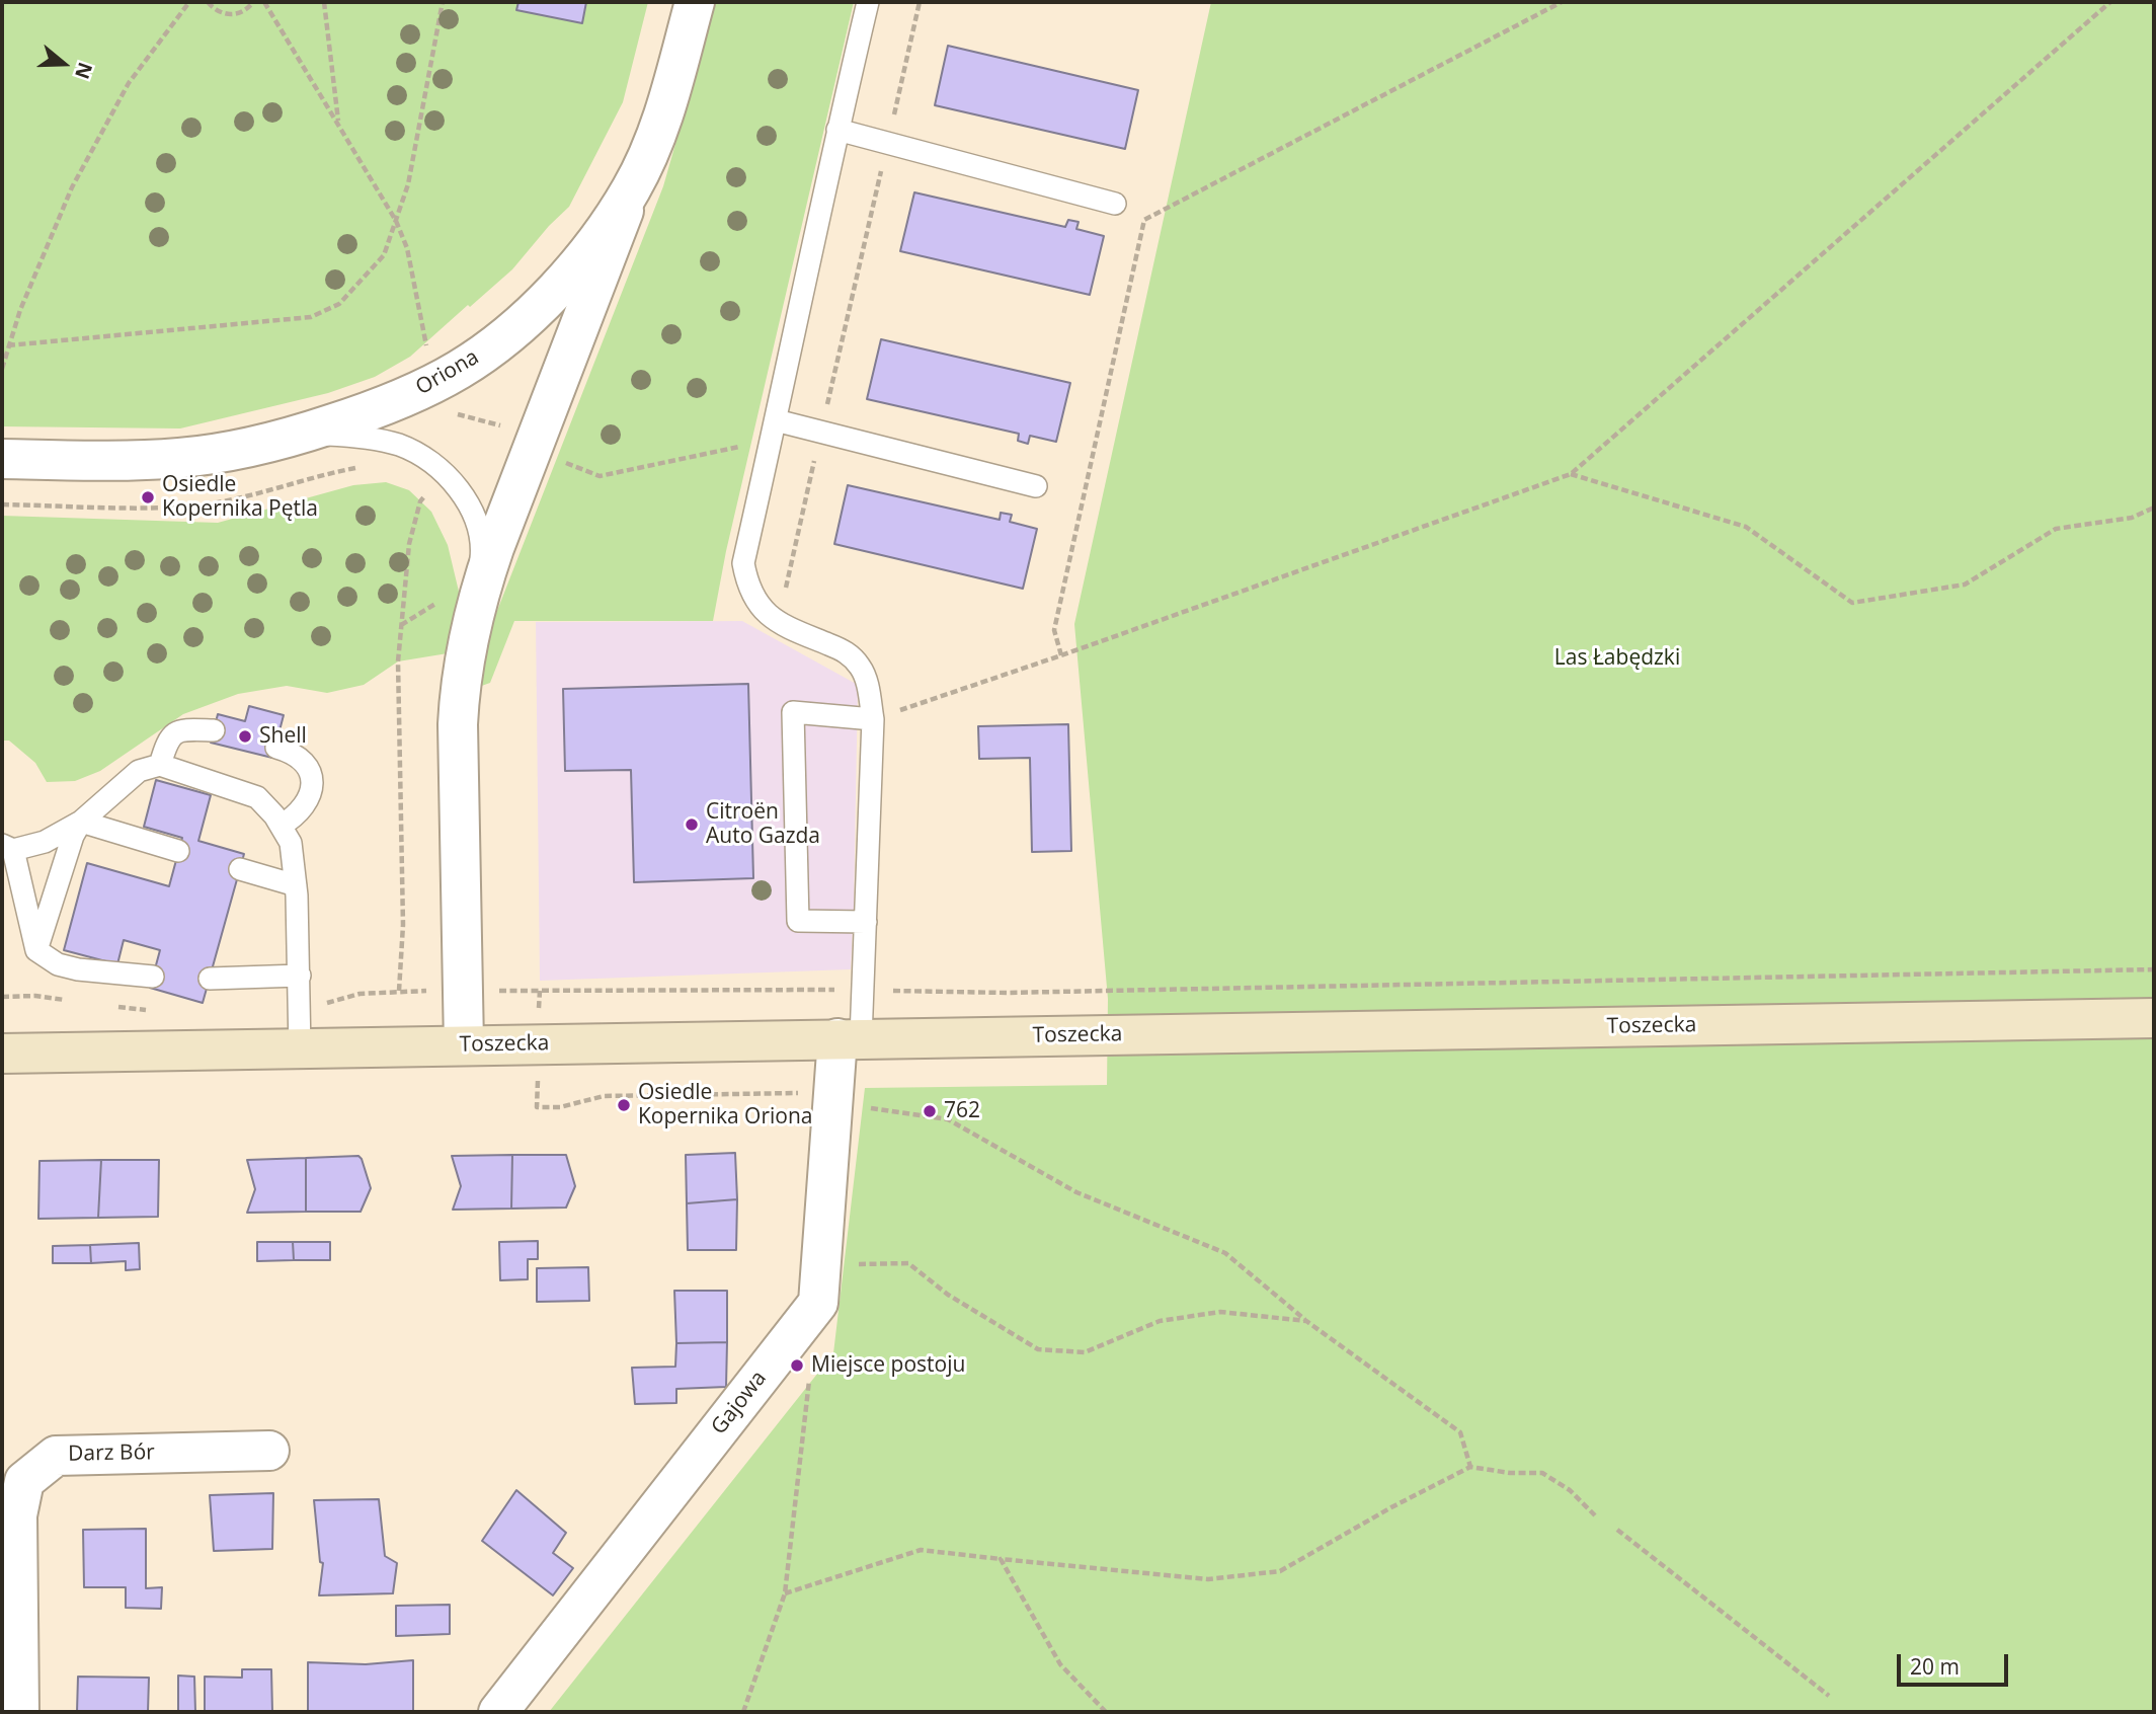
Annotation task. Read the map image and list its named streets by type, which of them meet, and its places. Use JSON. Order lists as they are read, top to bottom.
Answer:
{
  "streets": {
    "main road": ["Toszecka"],
    "street": ["Oriona", "Gajowa", "Darz Bór"]
  },
  "crossings": [
    ["Toszecka", "Gajowa"]
  ],
  "parks": ["Las Łabędzki"],
  "places": [
    "Osiedle Kopernika Pętla",
    "Shell",
    "Citroën Auto Gazda",
    "Osiedle Kopernika Oriona",
    "762",
    "Miejsce postoju"
  ],
  "scale_bar": "20 m",
  "north": "right"
}
